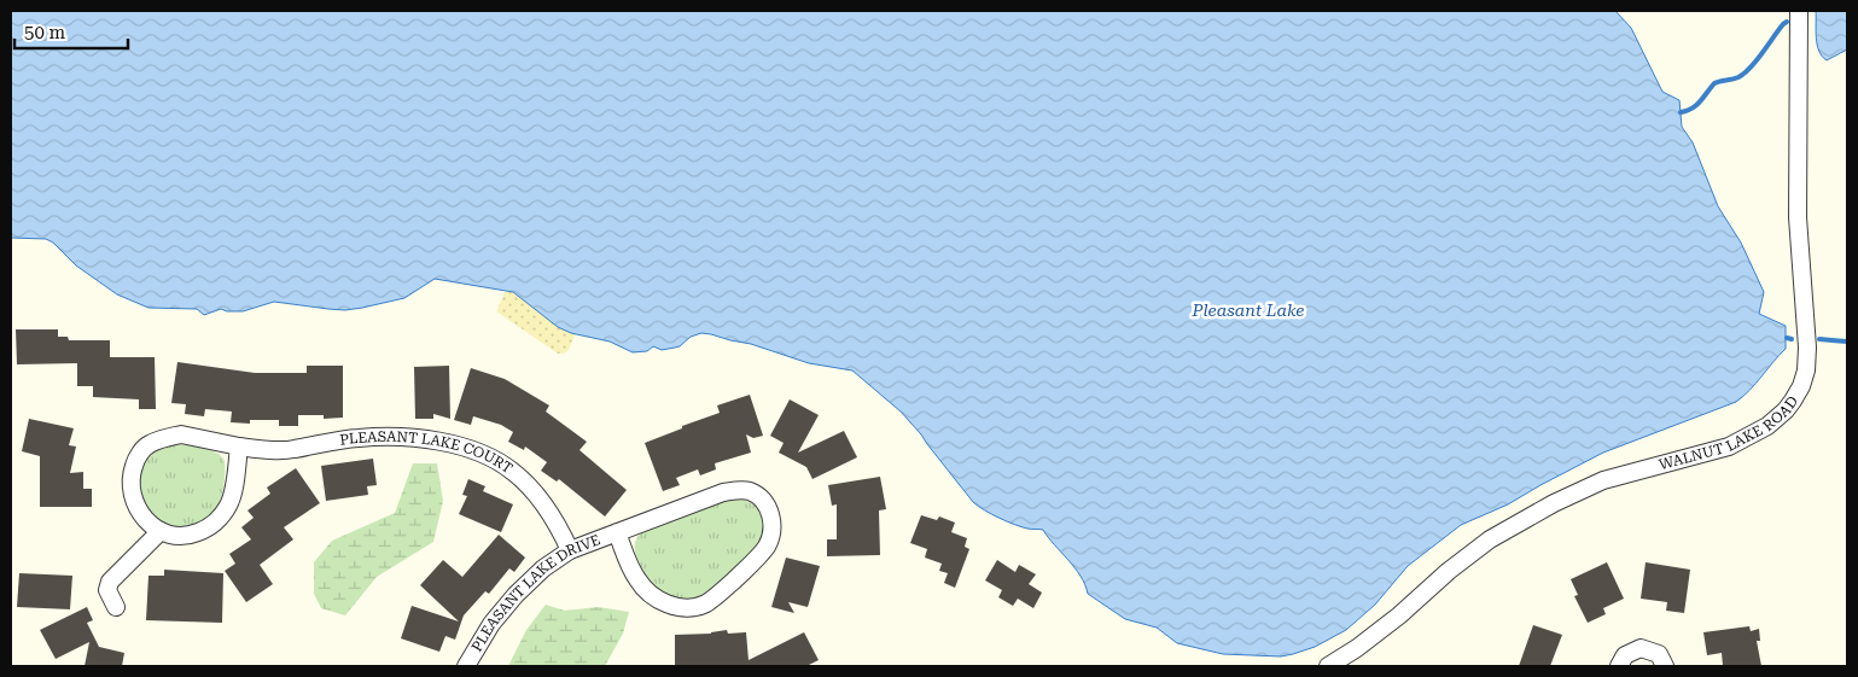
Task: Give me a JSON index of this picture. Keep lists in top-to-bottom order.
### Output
{
  "streets": {
    "street": ["WALNUT LAKE ROAD", "PLEASANT LAKE COURT", "PLEASANT LAKE DRIVE"]
  },
  "crossings": [
    ["PLEASANT LAKE COURT", "PLEASANT LAKE DRIVE"]
  ],
  "water": ["Pleasant Lake"],
  "scale_bar": "50 m"
}
